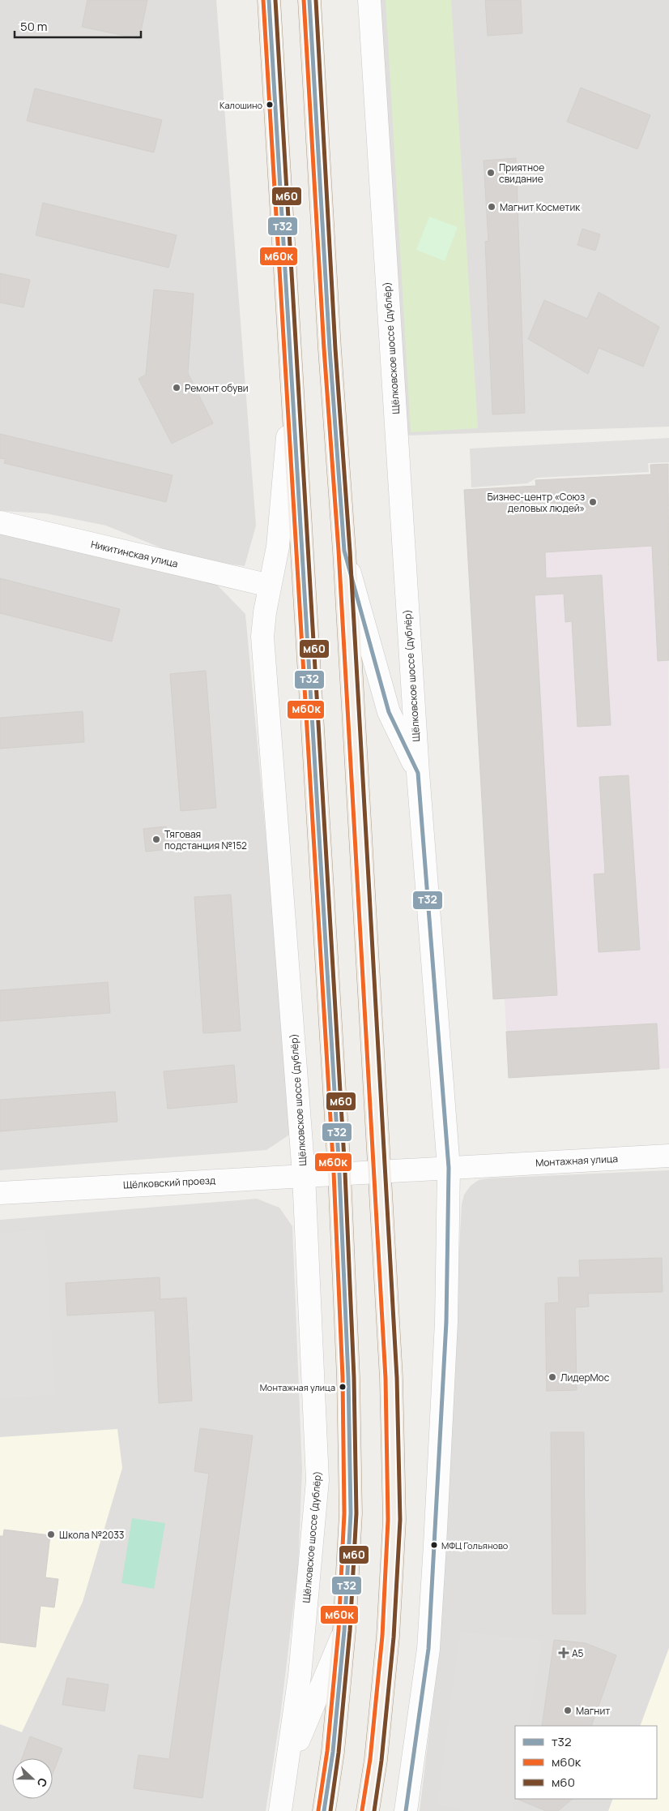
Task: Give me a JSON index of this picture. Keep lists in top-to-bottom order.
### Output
{
  "streets": {
    "street": [
      "Щёлковское шоссе (дублёр)",
      "Никитинская улица",
      "Монтажная улица",
      "Щёлковский проезд"
    ]
  },
  "crossings": [
    ["Щёлковское шоссе (дублёр)", "Никитинская улица"],
    ["Щёлковское шоссе (дублёр)", "Монтажная улица"],
    ["Щёлковское шоссе (дублёр)", "Щёлковский проезд"],
    ["Монтажная улица", "Щёлковский проезд"]
  ],
  "places": {
    "other": [
      "Калошино",
      "Приятное свидание",
      "Магнит Косметик",
      "Ремонт обуви",
      "Бизнес-центр «Союз деловых людей»",
      "Тяговая подстанция №152",
      "ЛидерМос",
      "Монтажная улица",
      "Школа №2033",
      "МФЦ Гольяново",
      "Магнит"
    ],
    "health": ["А5"]
  },
  "lines": ["transit line т32", "transit line м60к", "transit line м60"],
  "legend": ["т32", "м60к", "м60"],
  "scale_bar": "50 m",
  "north": "right"
}
